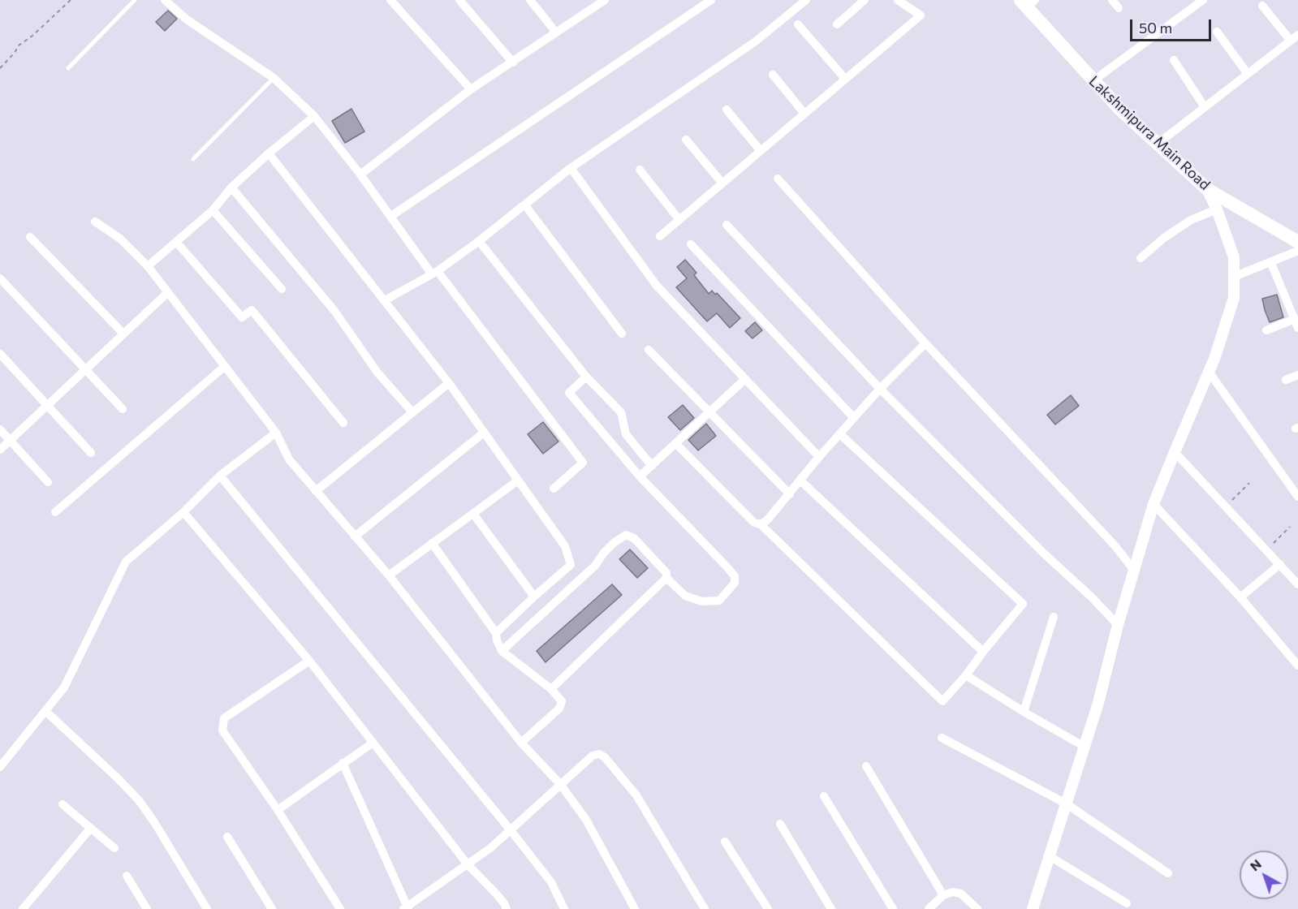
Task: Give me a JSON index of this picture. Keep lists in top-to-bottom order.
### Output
{
  "streets": {
    "main road": ["Lakshmipura Main Road"]
  },
  "scale_bar": "50 m",
  "north": "top left"
}
